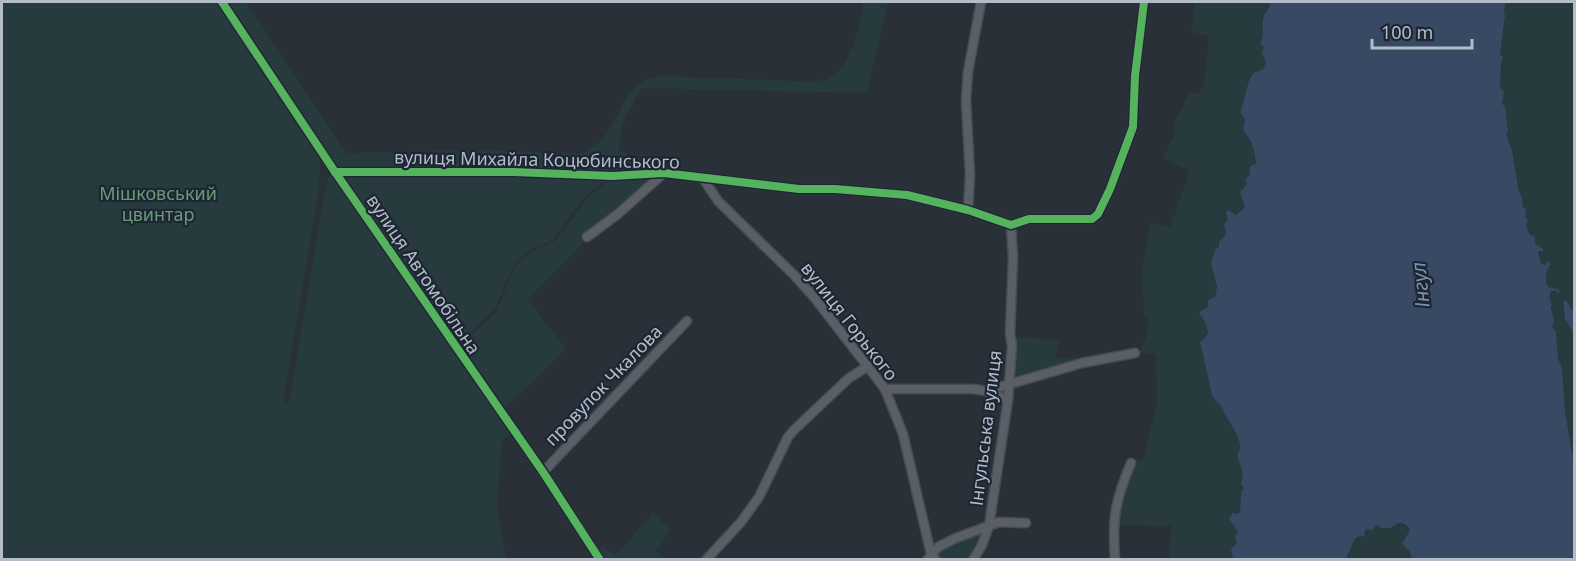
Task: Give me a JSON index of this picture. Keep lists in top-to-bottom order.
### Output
{
  "streets": {
    "street": [
      "вулиця Михайла Коцюбинського",
      "вулиця Автомобільна",
      "вулиця Горького",
      "провулок Чкалова",
      "Інгульська вулиця"
    ]
  },
  "crossings": [
    ["вулиця Михайла Коцюбинського", "вулиця Автомобільна"],
    ["вулиця Михайла Коцюбинського", "вулиця Горького"],
    ["вулиця Михайла Коцюбинського", "Інгульська вулиця"],
    ["вулиця Автомобільна", "провулок Чкалова"]
  ],
  "water": ["Інгул"],
  "parks": ["Мішковський цвинтар"],
  "scale_bar": "100 m"
}
